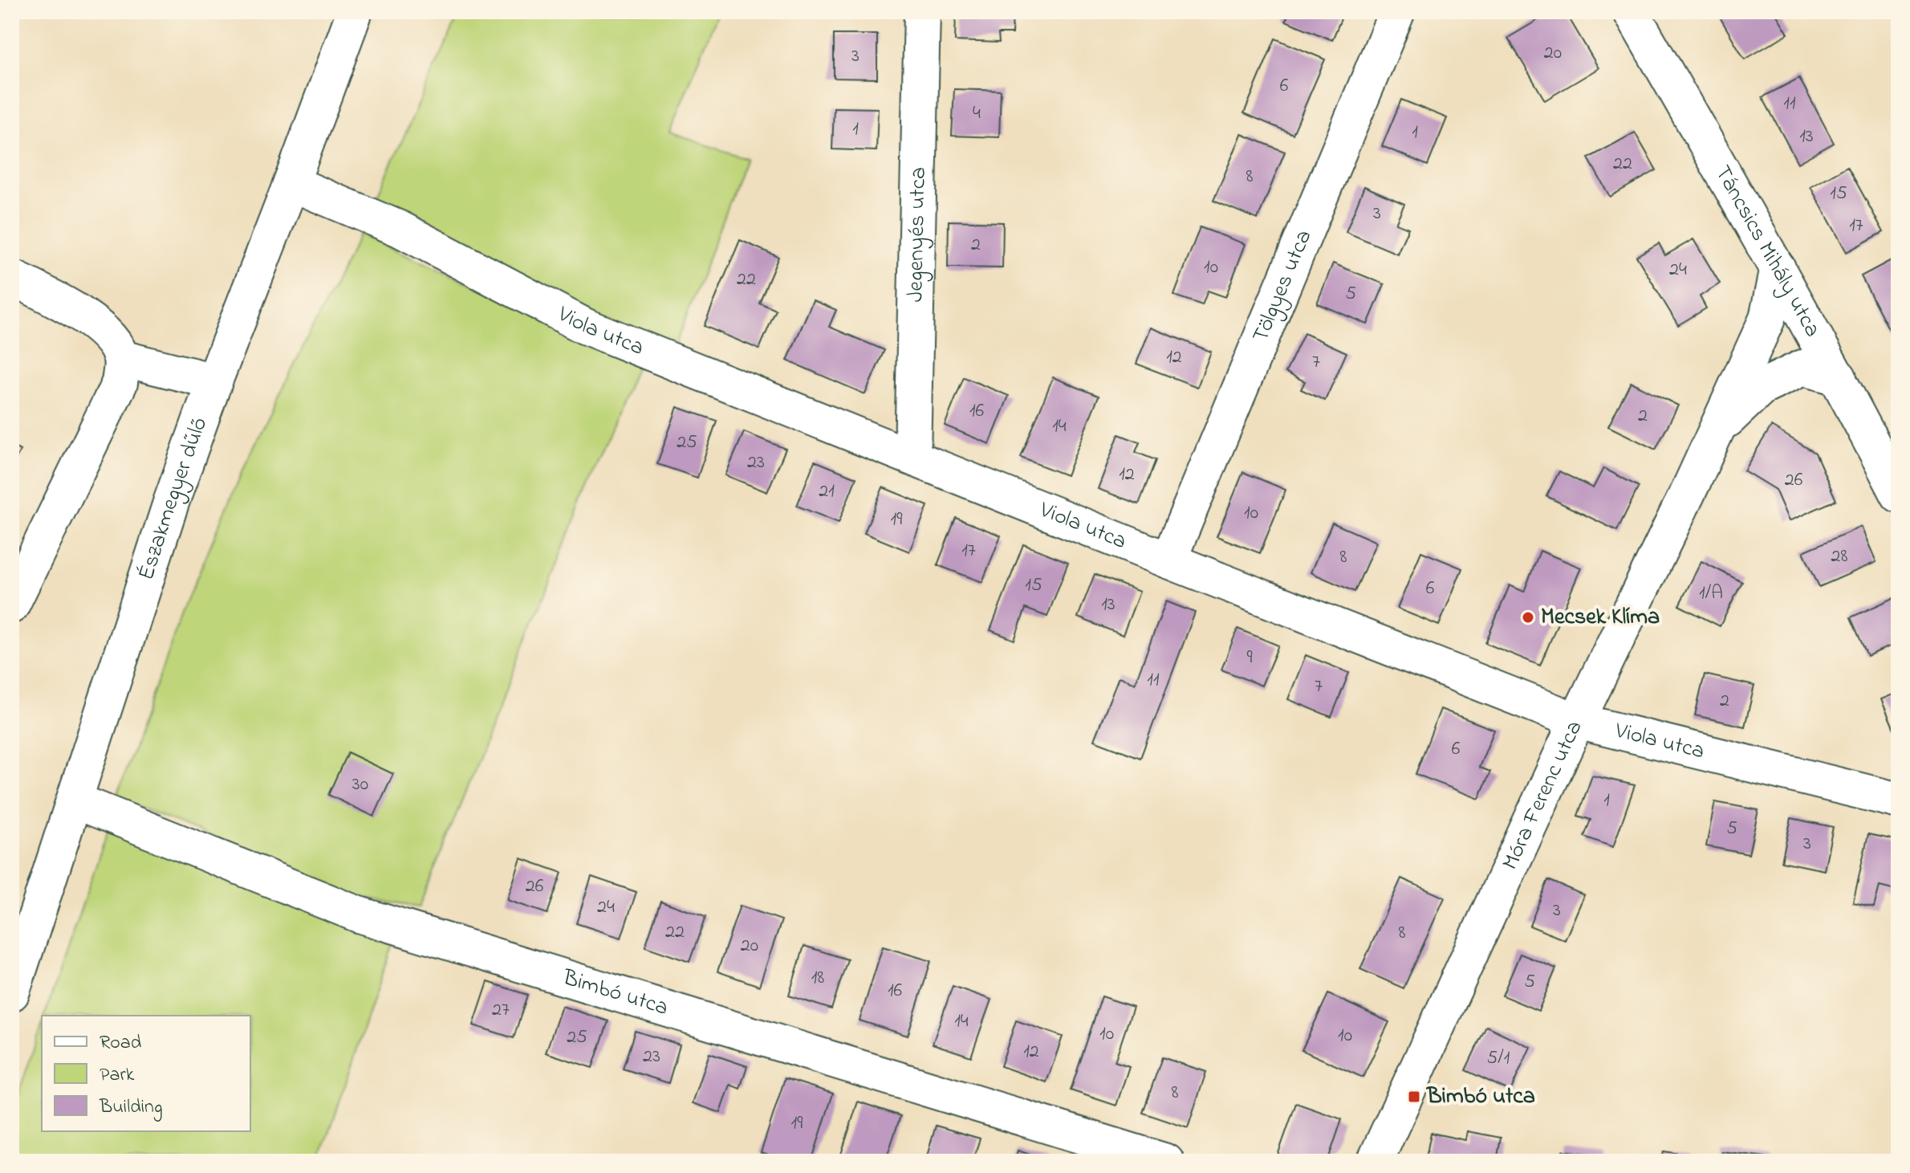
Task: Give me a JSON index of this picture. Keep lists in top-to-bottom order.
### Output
{
  "streets": {
    "street": [
      "Jegenyés utca",
      "Táncsics Mihály utca",
      "Tölgyes utca",
      "Viola utca",
      "Északmegyer dűlő",
      "Móra Ferenc utca",
      "Bimbó utca"
    ]
  },
  "crossings": [
    ["Jegenyés utca", "Viola utca"],
    ["Táncsics Mihály utca", "Móra Ferenc utca"],
    ["Tölgyes utca", "Viola utca"],
    ["Viola utca", "Északmegyer dűlő"],
    ["Viola utca", "Móra Ferenc utca"],
    ["Északmegyer dűlő", "Bimbó utca"]
  ],
  "places": {
    "other": ["Mecsek Klíma"],
    "transit": ["Bimbó utca"]
  },
  "house_numbers": [
    "20",
    "3",
    "6",
    "11",
    "4",
    "1",
    "1",
    "13",
    "22",
    "8",
    "15",
    "3",
    "17",
    "2",
    "10",
    "24",
    "22",
    "5",
    "12",
    "7",
    "16",
    "2",
    "14",
    "25",
    "23",
    "12",
    "26",
    "21",
    "10",
    "19",
    "17",
    "28",
    "8",
    "15",
    "6",
    "1/A",
    "13",
    "9",
    "11",
    "7",
    "2",
    "6",
    "30",
    "1",
    "5",
    "3",
    "26",
    "24",
    "3",
    "22",
    "8",
    "20",
    "18",
    "5",
    "16",
    "27",
    "14",
    "10",
    "10",
    "25",
    "12",
    "23",
    "5/1",
    "8",
    "19"
  ],
  "legend": ["Road", "Park", "Building"]
}
